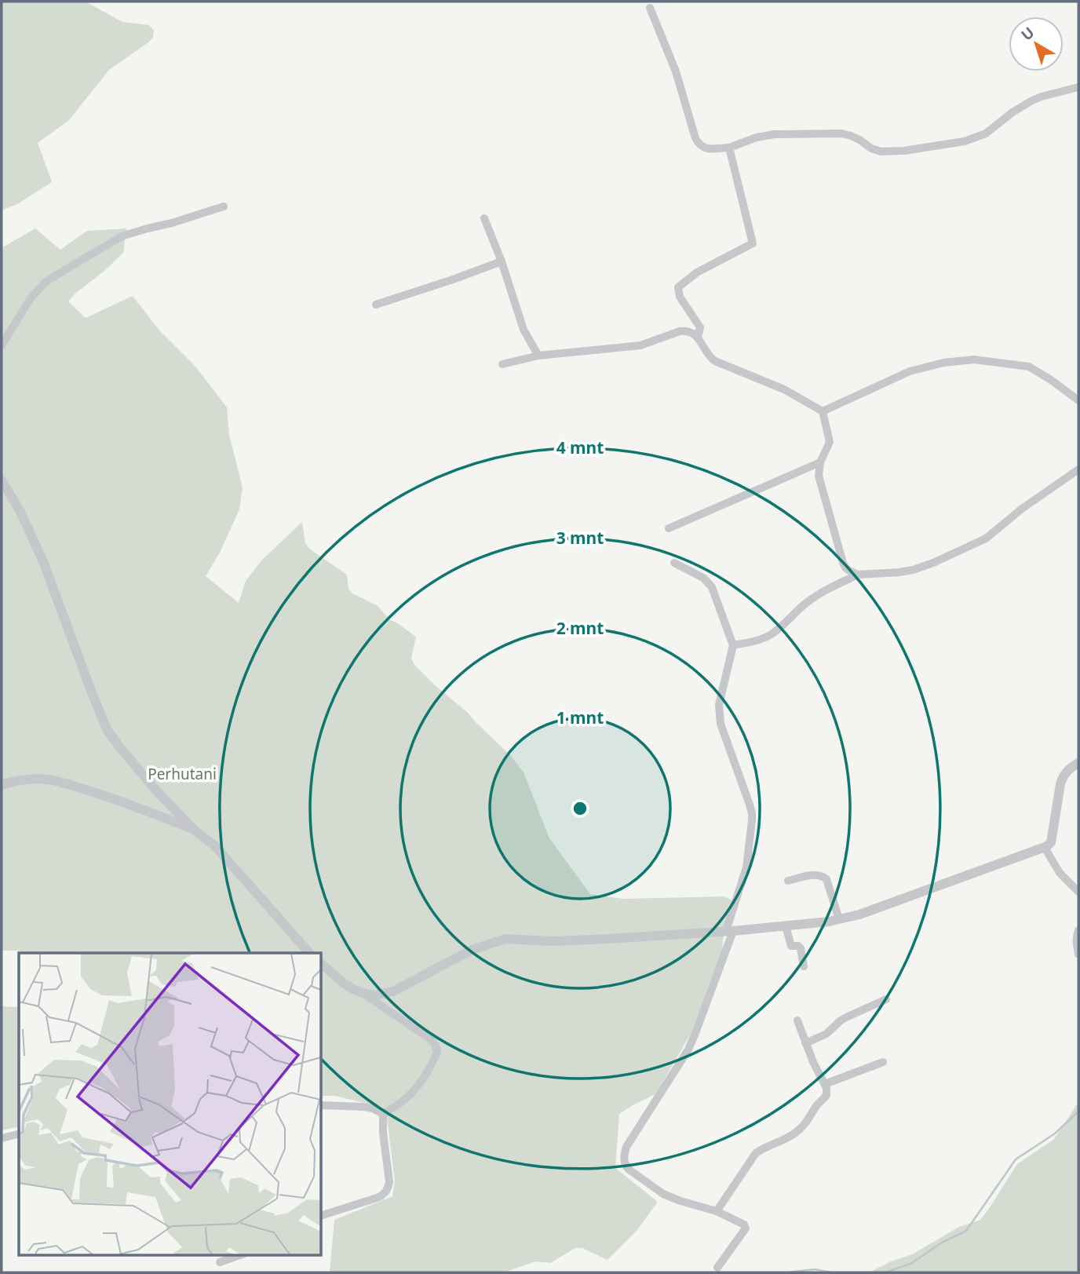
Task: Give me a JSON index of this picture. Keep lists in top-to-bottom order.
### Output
{
  "parks": ["Perhutani"],
  "north": "top left",
  "rings": [
    "4 mnt",
    "3 mnt",
    "2 mnt",
    "1 mnt"
  ]
}
